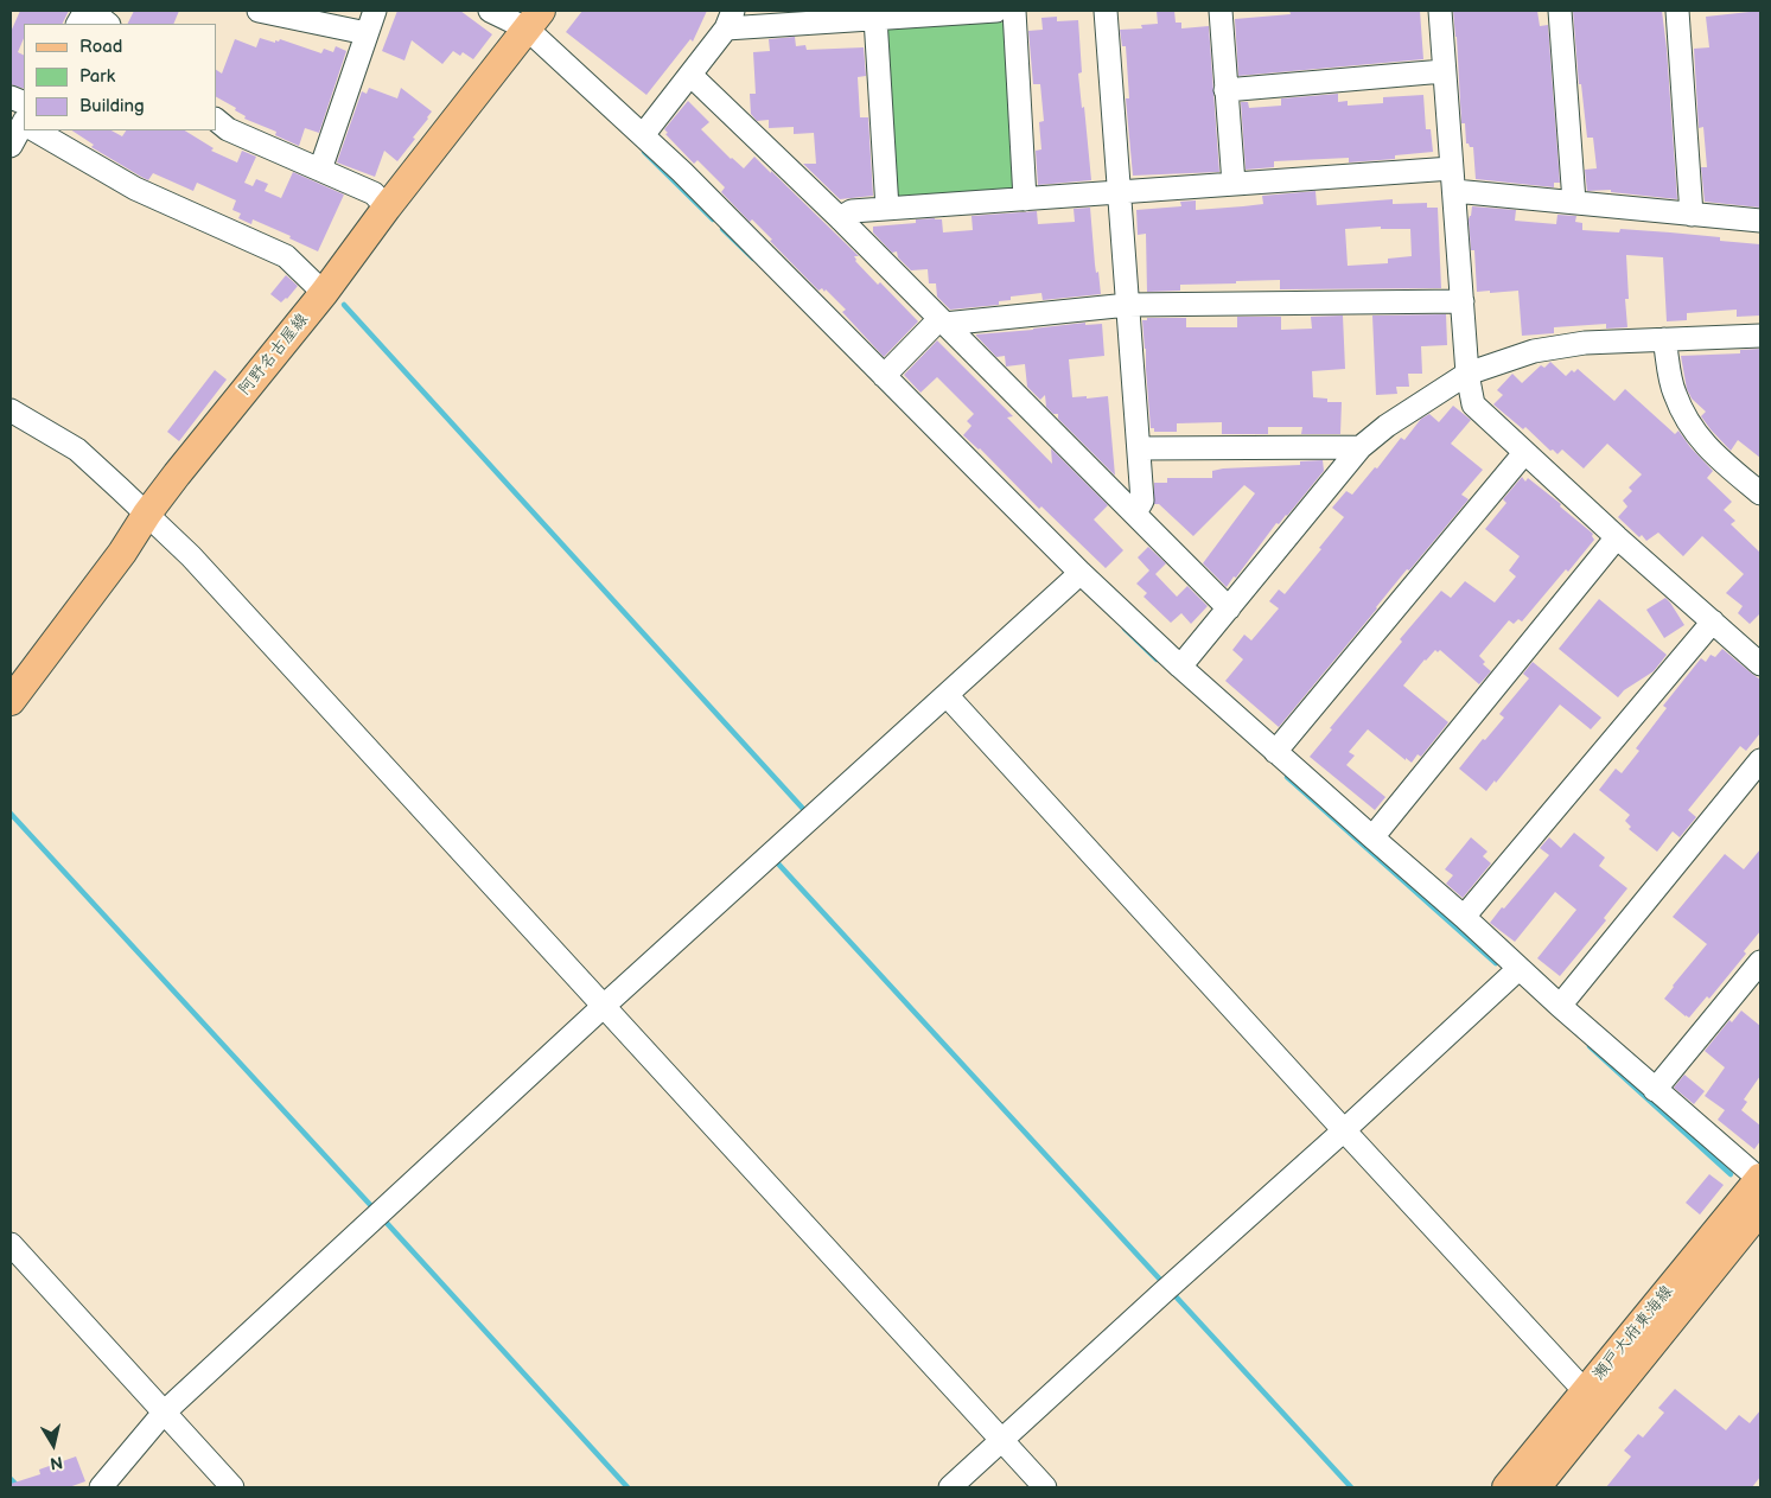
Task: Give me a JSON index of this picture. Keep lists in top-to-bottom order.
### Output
{
  "streets": {
    "main road": ["阿野名古屋線", "瀬戸大府東海線"]
  },
  "legend": ["Road", "Park", "Building"],
  "north": "bottom"
}
